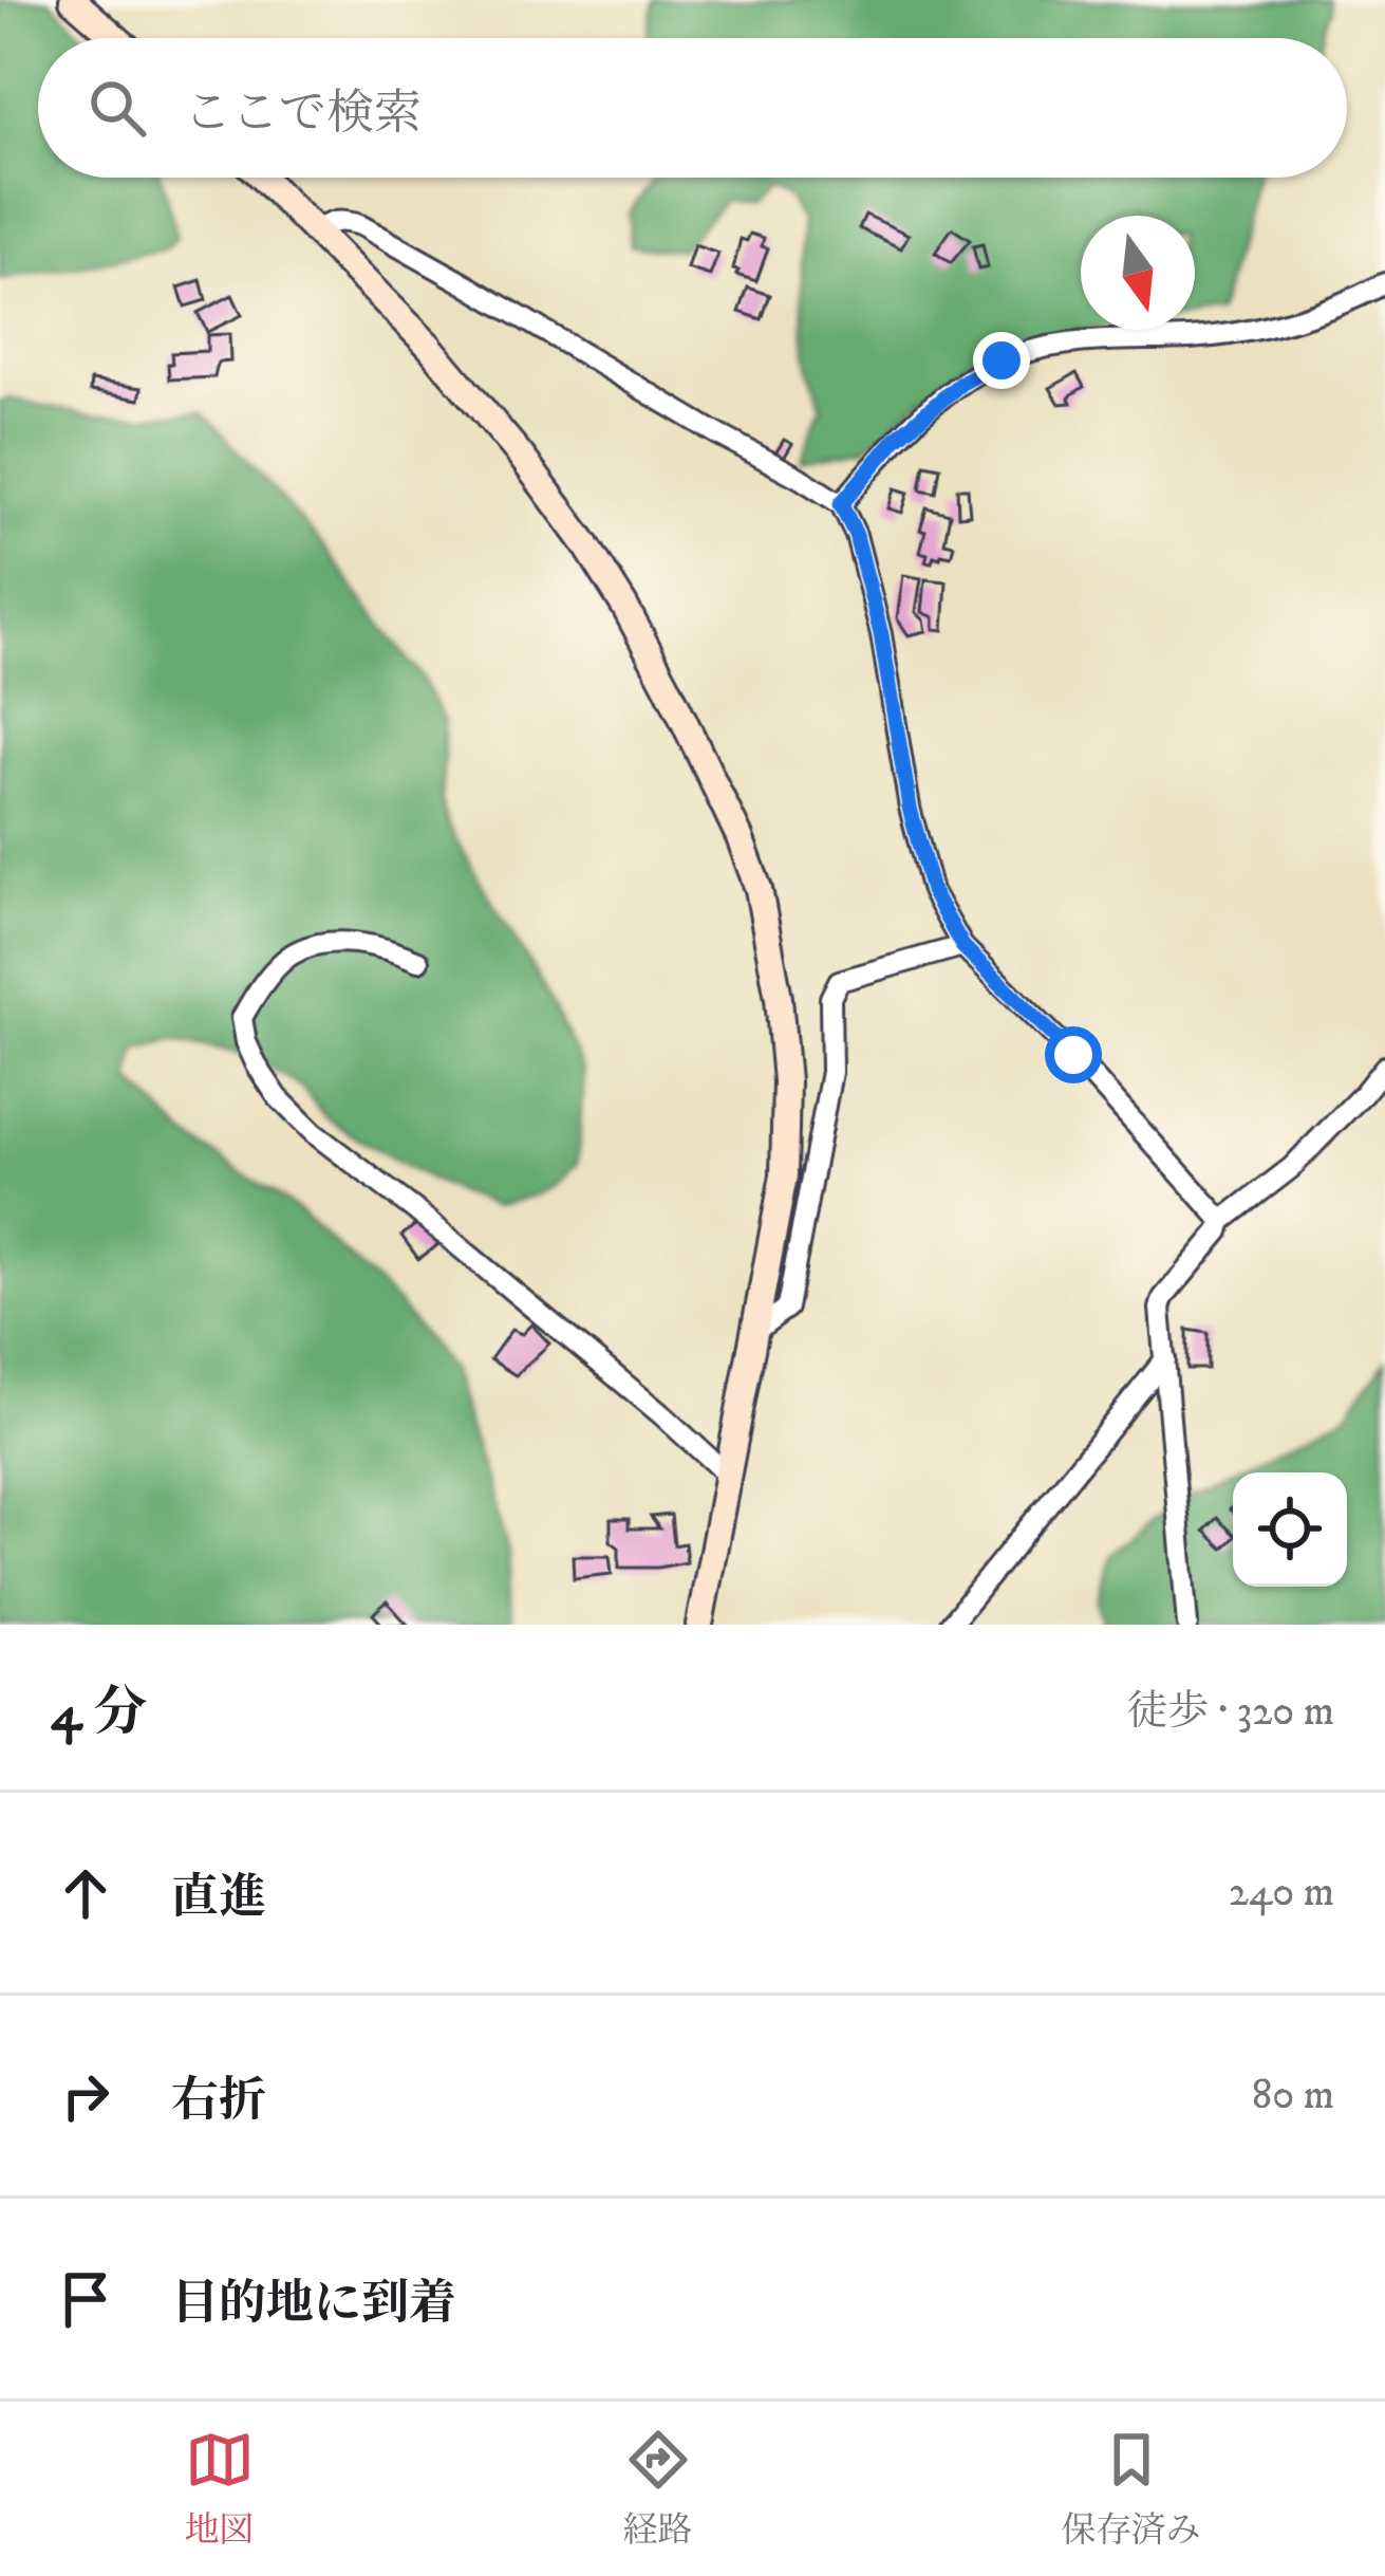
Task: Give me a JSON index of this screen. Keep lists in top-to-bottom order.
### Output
{
  "north": "bottom",
  "page": {
    "search": "ここで検索",
    "heading": ["4 分", "徒歩 · 320 m"],
    "list": [
      ["直進", "240 m"],
      ["右折", "80 m"],
      "目的地に到着"
    ],
    "nav": ["地図", "経路", "保存済み"]
  }
}
